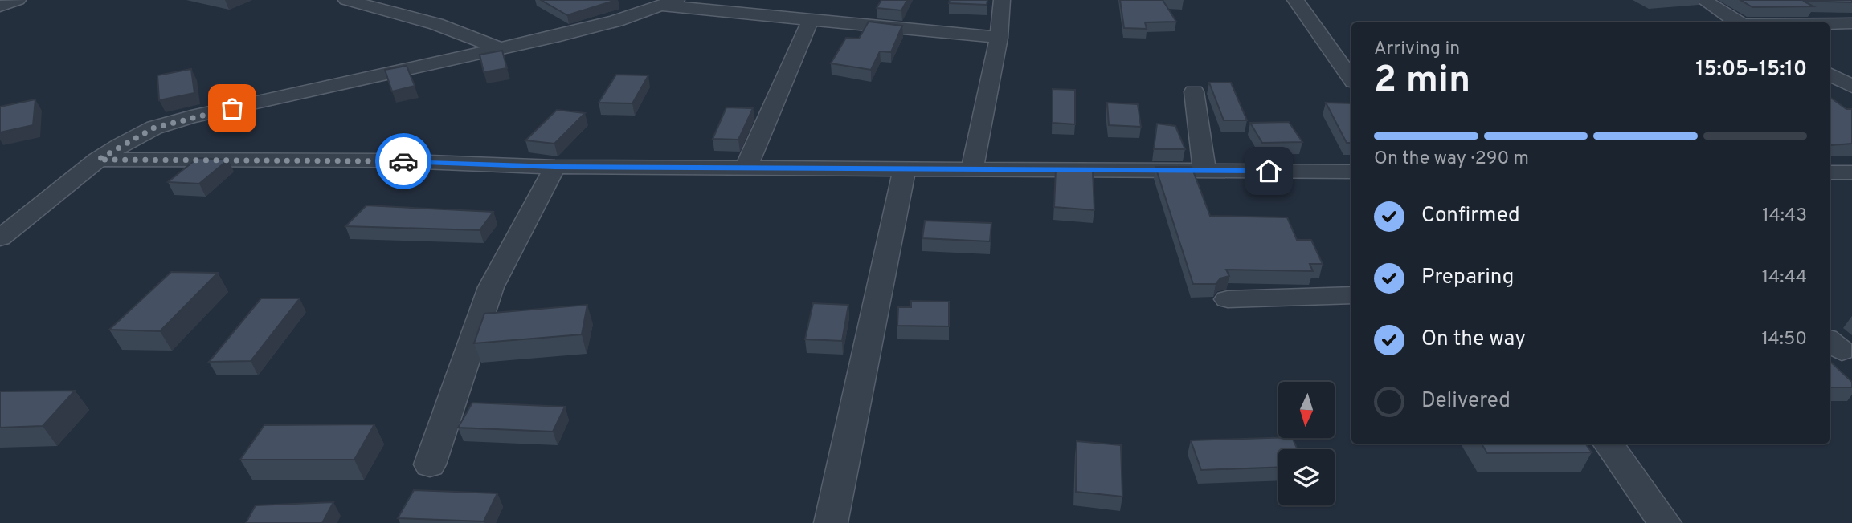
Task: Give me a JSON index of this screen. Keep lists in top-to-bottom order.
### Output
{
  "north": "bottom",
  "page": {
    "heading": ["2 min", "Arriving in", "15:05–15:10"],
    "bar": "On the way · 290 m",
    "list": [
      ["Confirmed", "14:43"],
      ["Preparing", "14:44"],
      ["On the way", "14:50"],
      "Delivered"
    ]
  }
}
